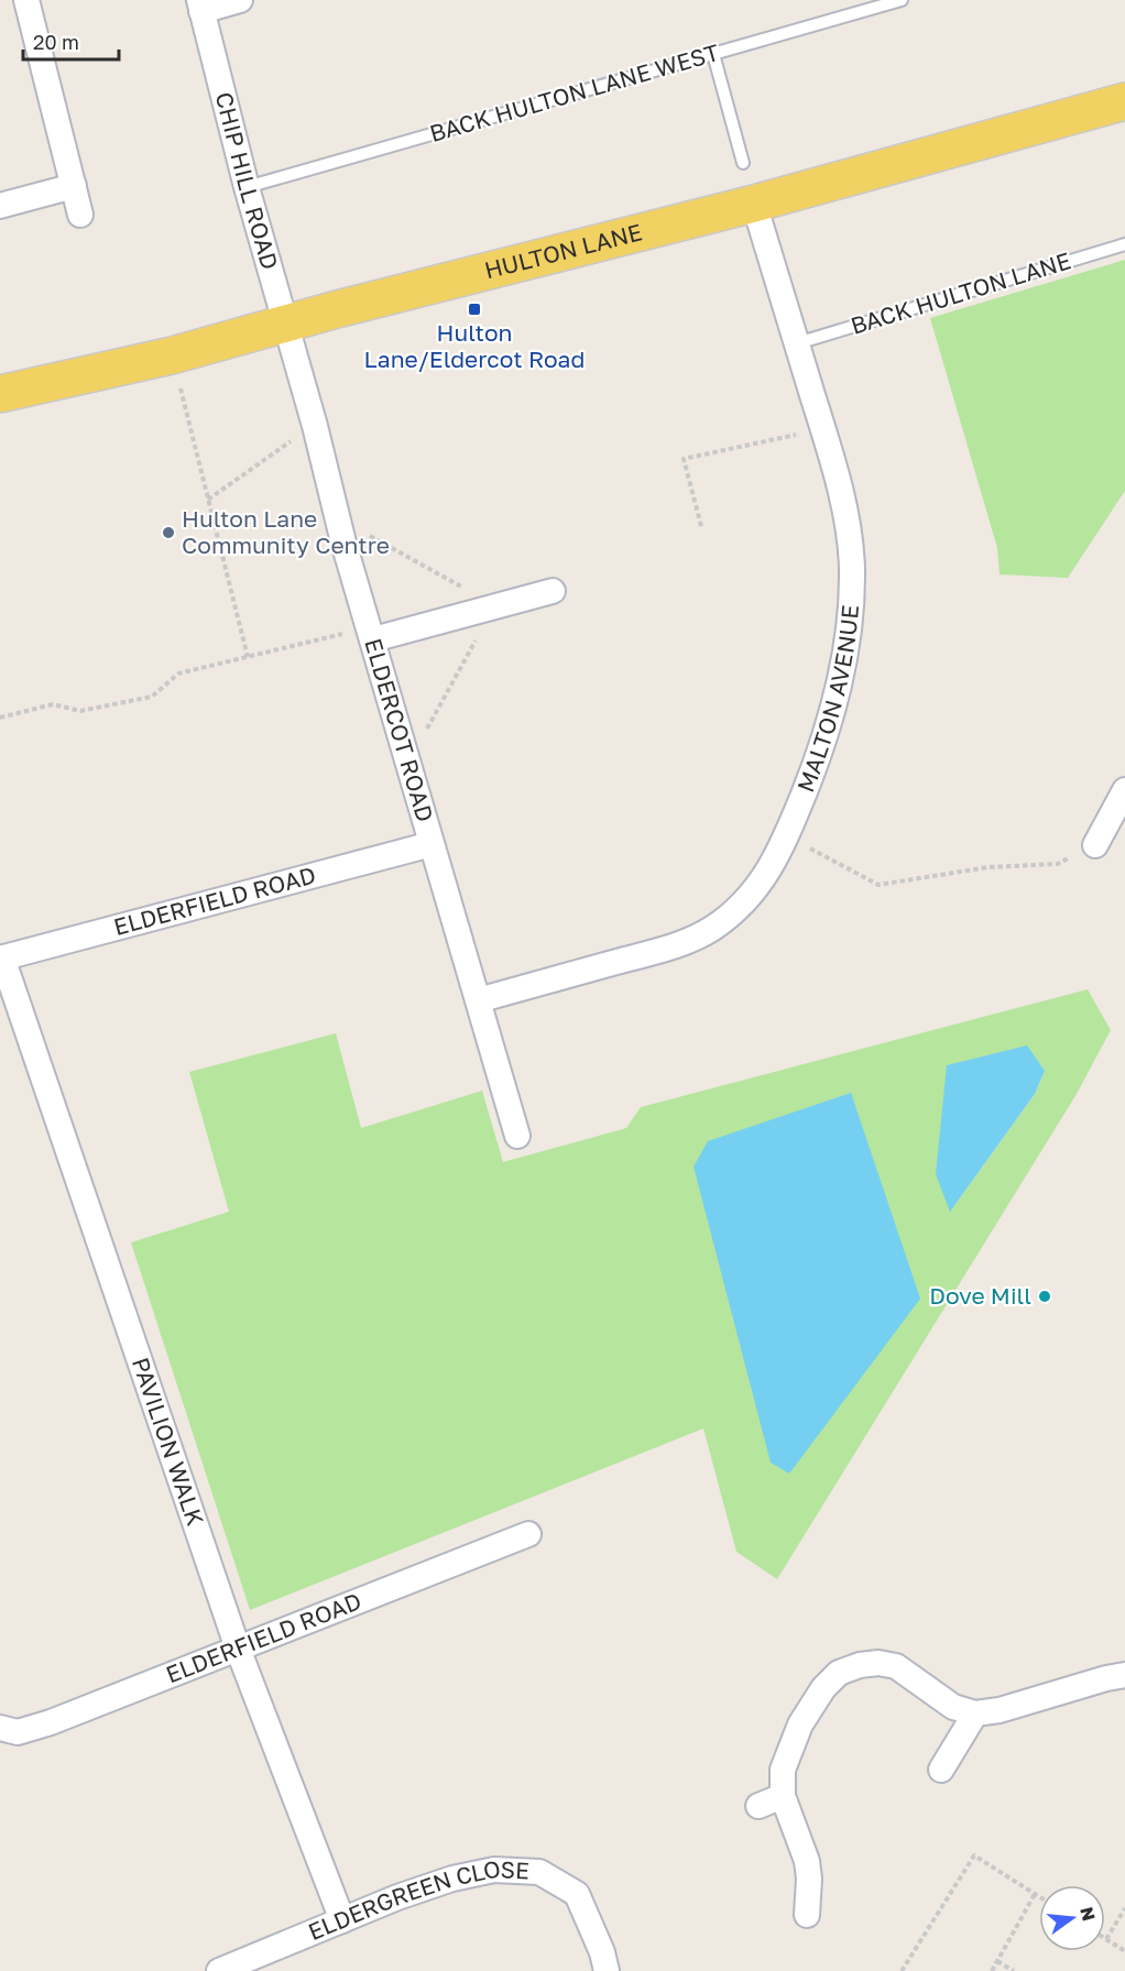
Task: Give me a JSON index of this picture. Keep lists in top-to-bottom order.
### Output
{
  "streets": {
    "main road": ["HULTON LANE"],
    "street": [
      "CHIP HILL ROAD",
      "MALTON AVENUE",
      "ELDERCOT ROAD",
      "ELDERFIELD ROAD",
      "PAVILION WALK",
      "ELDERGREEN CLOSE"
    ],
    "lane": ["BACK HULTON LANE WEST", "BACK HULTON LANE"]
  },
  "crossings": [
    ["BACK HULTON LANE WEST", "CHIP HILL ROAD"],
    ["CHIP HILL ROAD", "HULTON LANE"],
    ["CHIP HILL ROAD", "ELDERCOT ROAD"],
    ["HULTON LANE", "MALTON AVENUE"],
    ["HULTON LANE", "ELDERCOT ROAD"],
    ["BACK HULTON LANE", "MALTON AVENUE"],
    ["MALTON AVENUE", "ELDERCOT ROAD"],
    ["ELDERCOT ROAD", "ELDERFIELD ROAD"],
    ["ELDERFIELD ROAD", "PAVILION WALK"],
    ["PAVILION WALK", "ELDERGREEN CLOSE"]
  ],
  "places": {
    "transit": ["Hulton Lane/Eldercot Road"],
    "other": ["Hulton Lane Community Centre", "Dove Mill"]
  },
  "scale_bar": "20 m",
  "north": "right"
}
